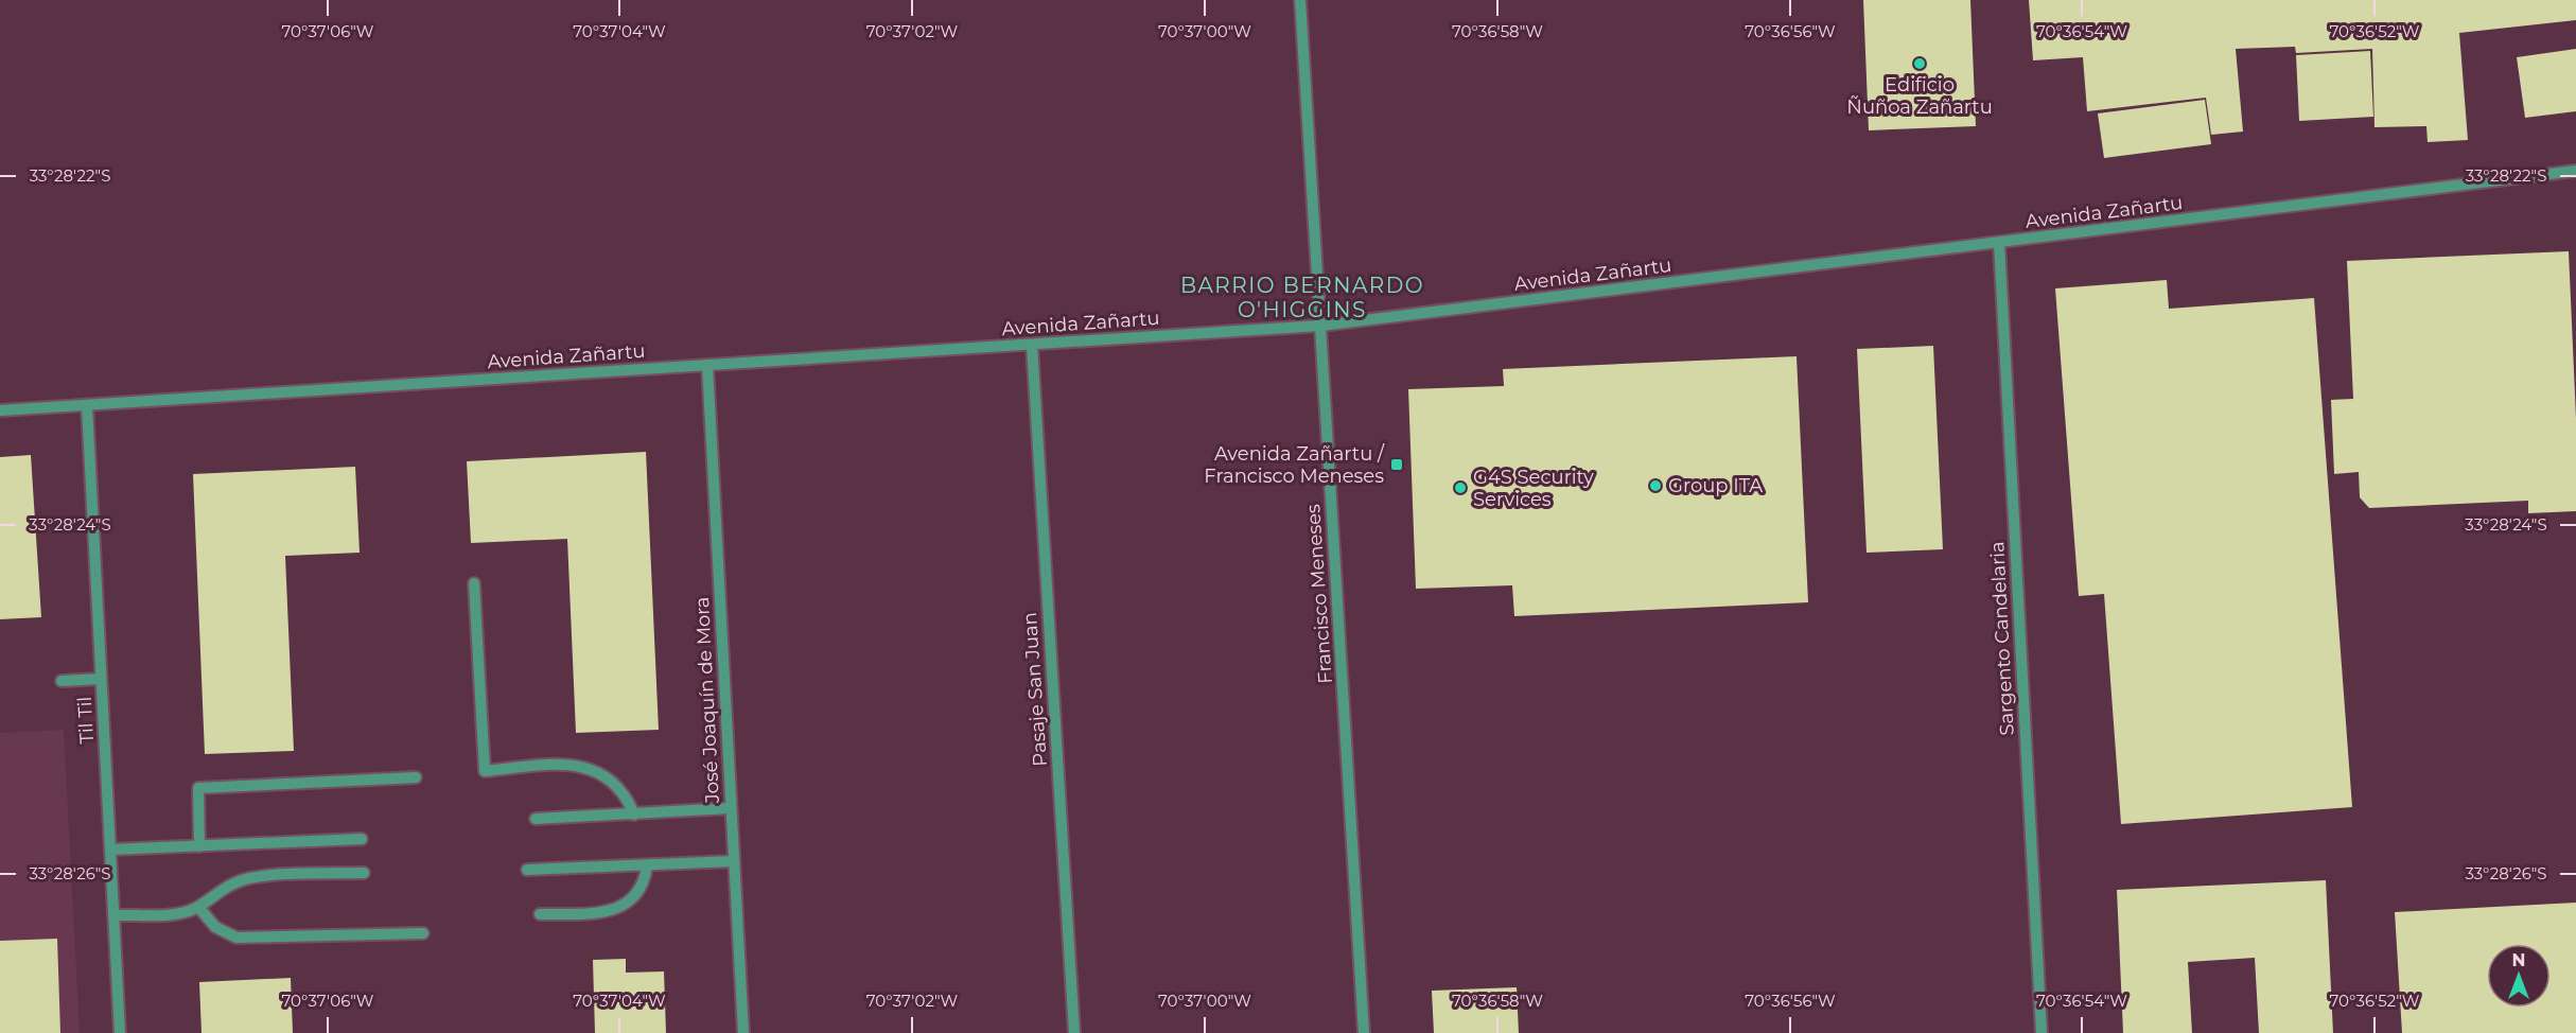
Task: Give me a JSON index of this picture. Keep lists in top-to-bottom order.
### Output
{
  "streets": {
    "street": [
      "Avenida Zañartu",
      "Francisco Meneses",
      "Sargento Candelaria",
      "Pasaje San Juan",
      "José Joaquín de Mora",
      "Til Til"
    ]
  },
  "crossings": [
    ["Avenida Zañartu", "Francisco Meneses"],
    ["Avenida Zañartu", "Sargento Candelaria"],
    ["Avenida Zañartu", "Pasaje San Juan"],
    ["Avenida Zañartu", "José Joaquín de Mora"],
    ["Avenida Zañartu", "Til Til"]
  ],
  "districts": ["BARRIO BERNARDO O'HIGGINS"],
  "places": {
    "other": ["Edificio Ñuñoa Zañartu", "Group ITA", "G4S Security Services"],
    "transit": ["Avenida Zañartu / Francisco Meneses"]
  },
  "north": "top",
  "coordinates": [
    "70°37'06\"W",
    "70°37'04\"W",
    "70°37'02\"W",
    "70°37'00\"W",
    "70°36'58\"W",
    "70°36'56\"W",
    "70°36'54\"W",
    "70°36'52\"W",
    "33°28'22\"S",
    "33°28'24\"S",
    "33°28'26\"S"
  ]
}
